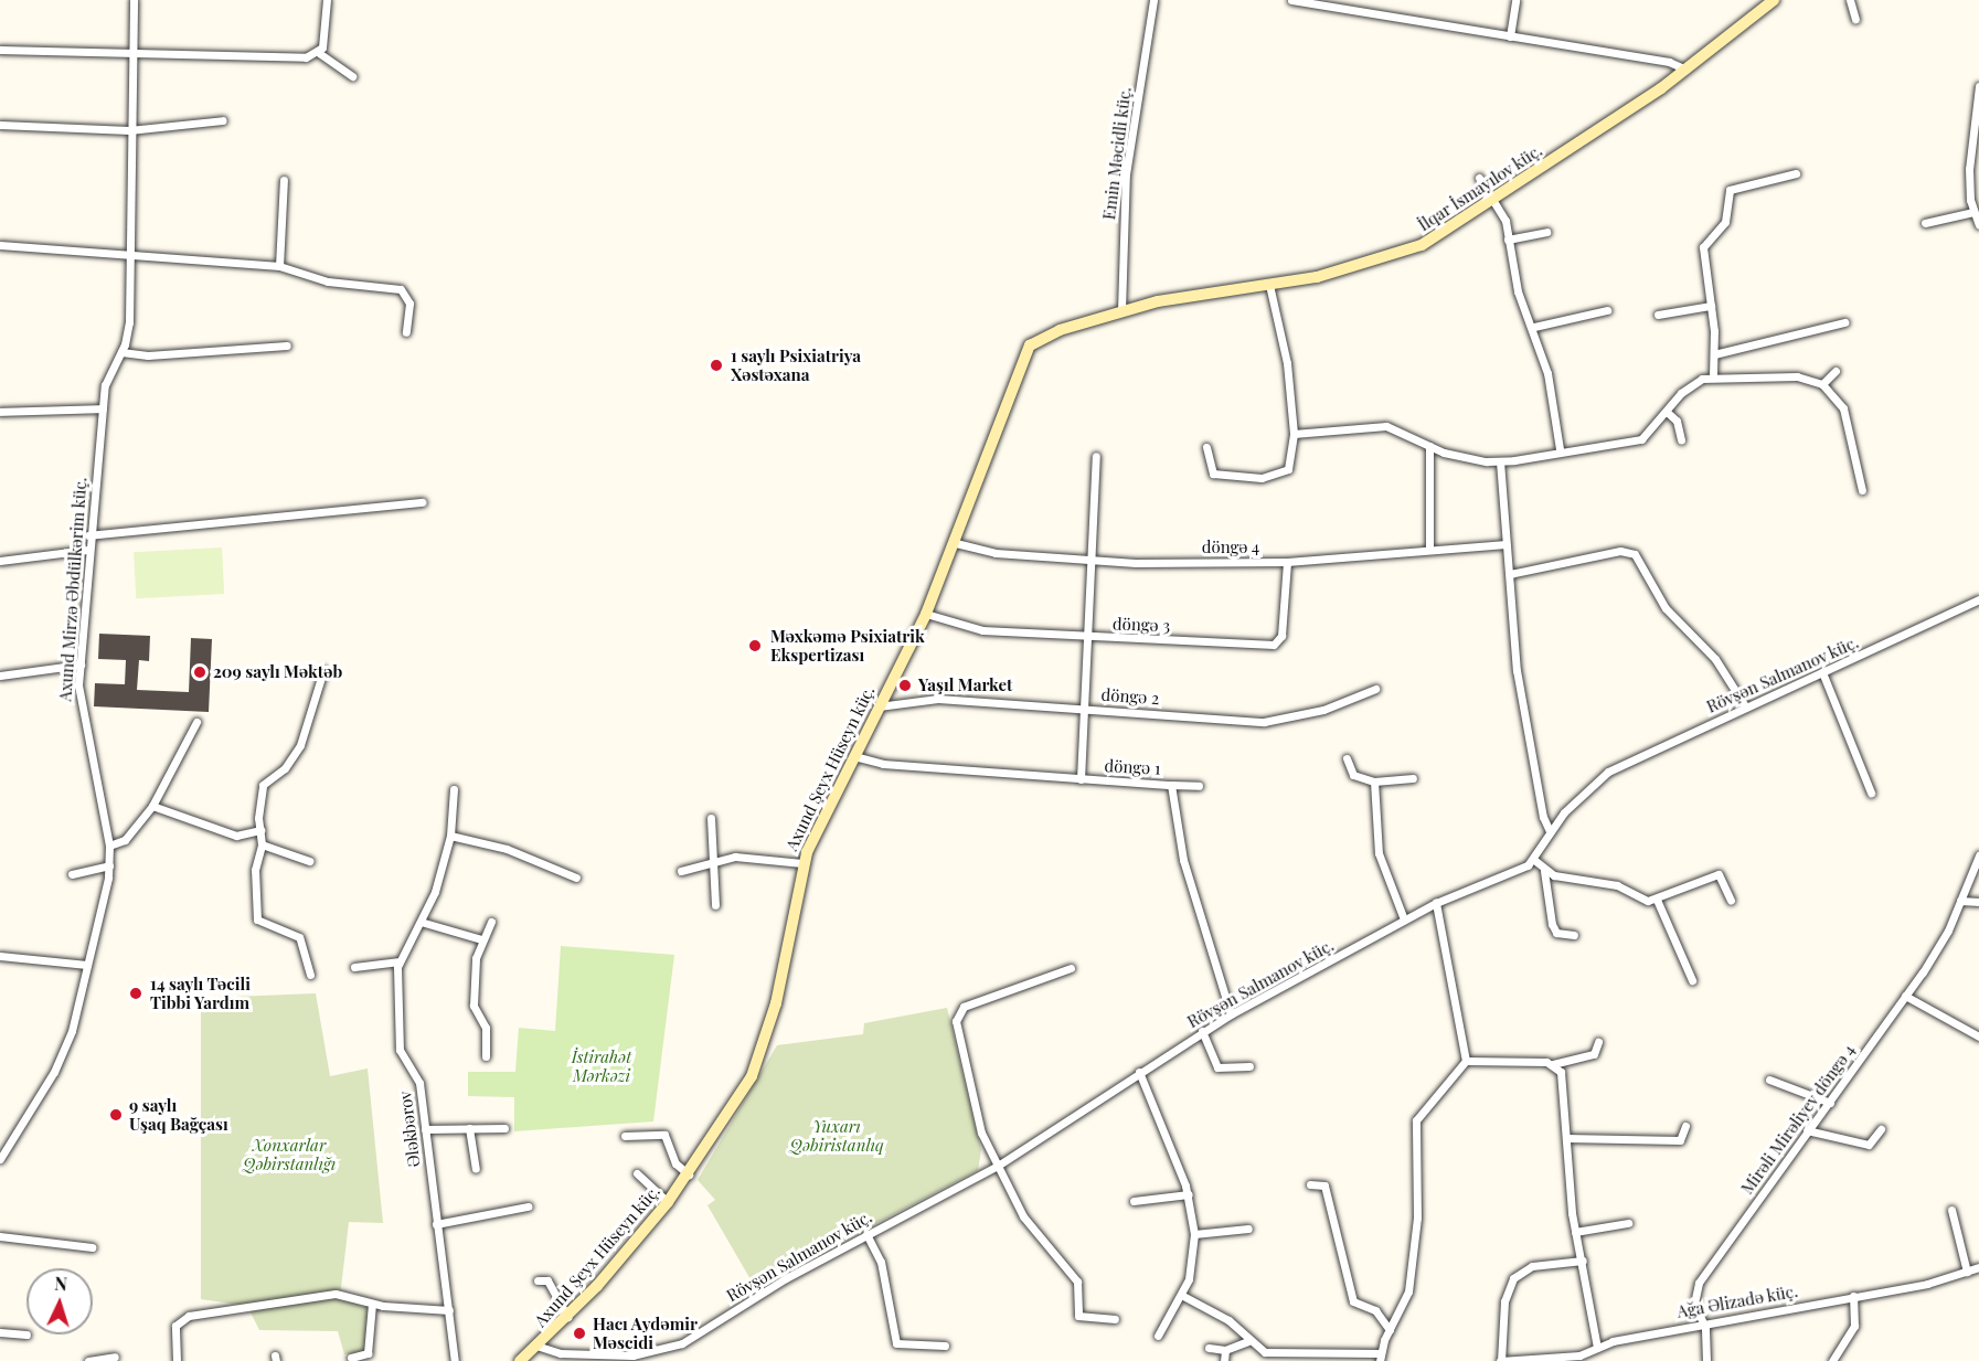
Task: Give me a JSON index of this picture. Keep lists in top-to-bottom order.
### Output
{
  "streets": {
    "main road": ["İlqar İsmayılov küç.", "Axund Şeyx Hüseyn küç."],
    "street": [
      "Emin Məcidli küç.",
      "döngə 4",
      "Axund Mirzə Əbdülkərim küç.",
      "döngə 3",
      "Rövşən Salmanov küç.",
      "döngə 2",
      "döngə 1",
      "Mirəli Mirəliyev döngə 4",
      "Ələkbərov",
      "Ağa Əlizadə küç."
    ]
  },
  "crossings": [
    ["Emin Məcidli küç.", "İlqar İsmayılov küç."],
    ["Emin Məcidli küç.", "Axund Şeyx Hüseyn küç."],
    ["İlqar İsmayılov küç.", "Axund Şeyx Hüseyn küç."],
    ["döngə 4", "döngə 3"],
    ["döngə 4", "Axund Şeyx Hüseyn küç."],
    ["döngə 3", "Axund Şeyx Hüseyn küç."],
    ["Rövşən Salmanov küç.", "döngə 1"],
    ["Rövşən Salmanov küç.", "Axund Şeyx Hüseyn küç."],
    ["döngə 2", "Axund Şeyx Hüseyn küç."],
    ["döngə 1", "Axund Şeyx Hüseyn küç."],
    ["Mirəli Mirəliyev döngə 4", "Ağa Əlizadə küç."]
  ],
  "parks": ["İstirahət Mərkəzi", "Yuxarı Qəbiristanlıq", "Xonxarlar Qəbirstanlığı"],
  "places": [
    "1 saylı Psixiatriya Xəstəxana",
    "Məxkəmə Psixiatrik Ekspertizası",
    "209 saylı Məktəb",
    "Yaşıl Market",
    "14 saylı Təcili Tibbi Yardım",
    "9 saylı Uşaq Bağçası",
    "Hacı Aydəmir Məscidi"
  ],
  "north": "top"
}
